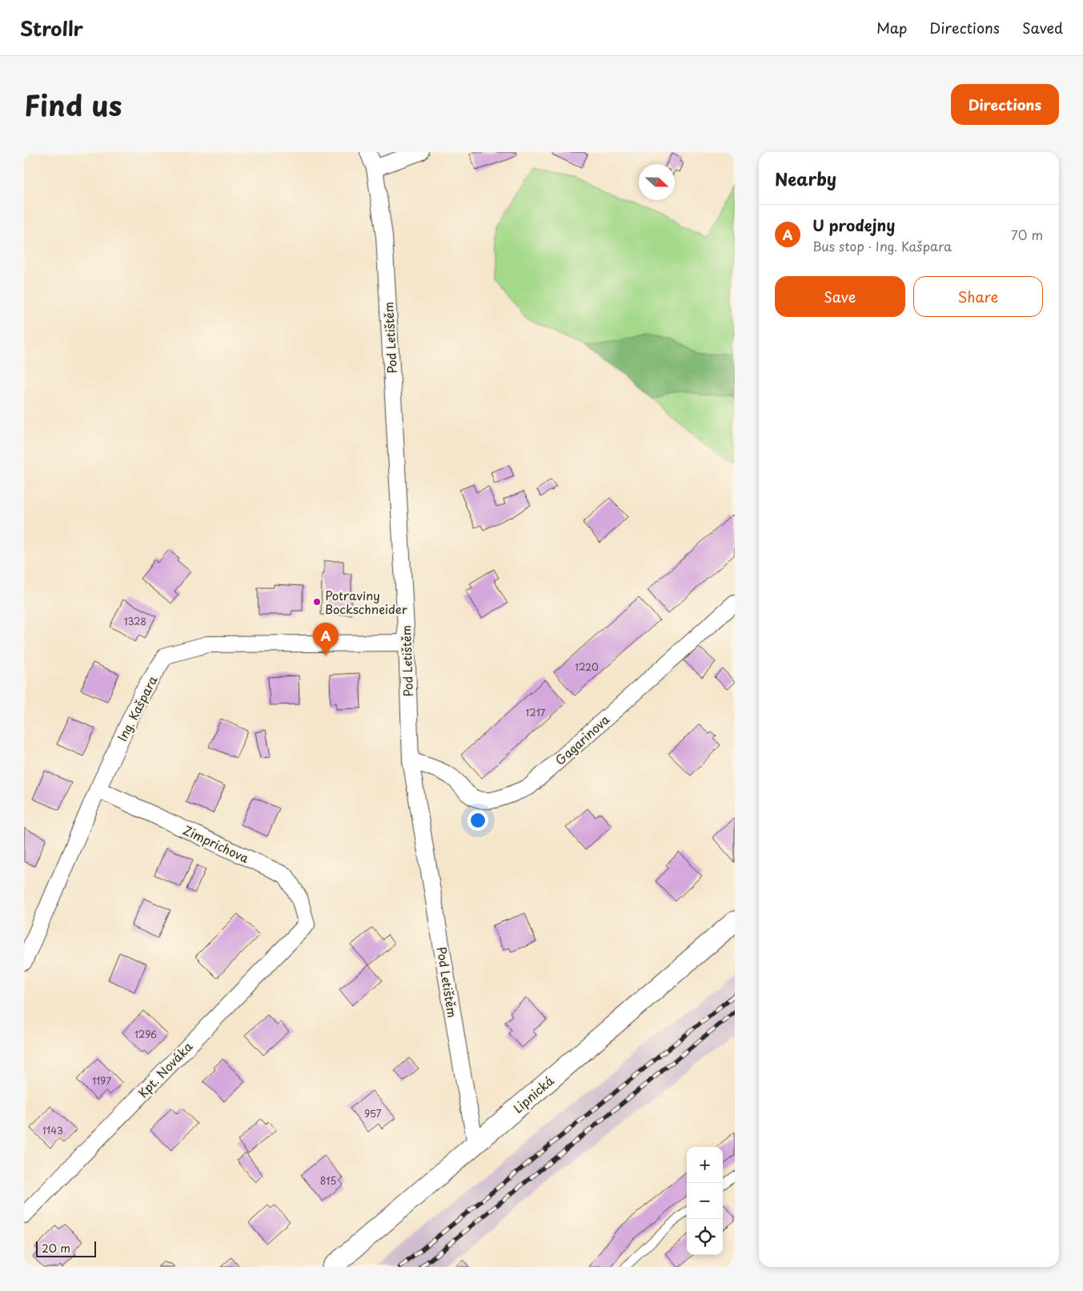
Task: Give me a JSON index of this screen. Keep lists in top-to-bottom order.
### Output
{
  "streets": {
    "street": [
      "Pod Letištěm",
      "Ing. Kašpara",
      "Gagarinova",
      "Zimprichova",
      "Kpt. Nováka",
      "Lipnická"
    ]
  },
  "crossings": [
    ["Pod Letištěm", "Ing. Kašpara"],
    ["Pod Letištěm", "Gagarinova"],
    ["Pod Letištěm", "Lipnická"],
    ["Ing. Kašpara", "Zimprichova"],
    ["Zimprichova", "Kpt. Nováka"]
  ],
  "places": ["Potraviny Bockschneider"],
  "house_numbers": [
    "1328",
    "1220",
    "1217",
    "1296",
    "1197",
    "957",
    "1143",
    "815"
  ],
  "scale_bar": "20 m",
  "north": "right",
  "page": {
    "header": "Strollr",
    "nav": ["Map", "Directions", "Saved"],
    "title": "Find us",
    "buttons": [
      "Directions",
      ["Save", "Share"]
    ],
    "heading": "Nearby",
    "list": [
      {
        "mark": "A",
        "name": "U prodejny",
        "note": "Bus stop · Ing. Kašpara",
        "value": "70 m"
      }
    ],
    "pins": "A",
    "map_buttons": ["+", "−"],
    "scale": "20 m"
  }
}
